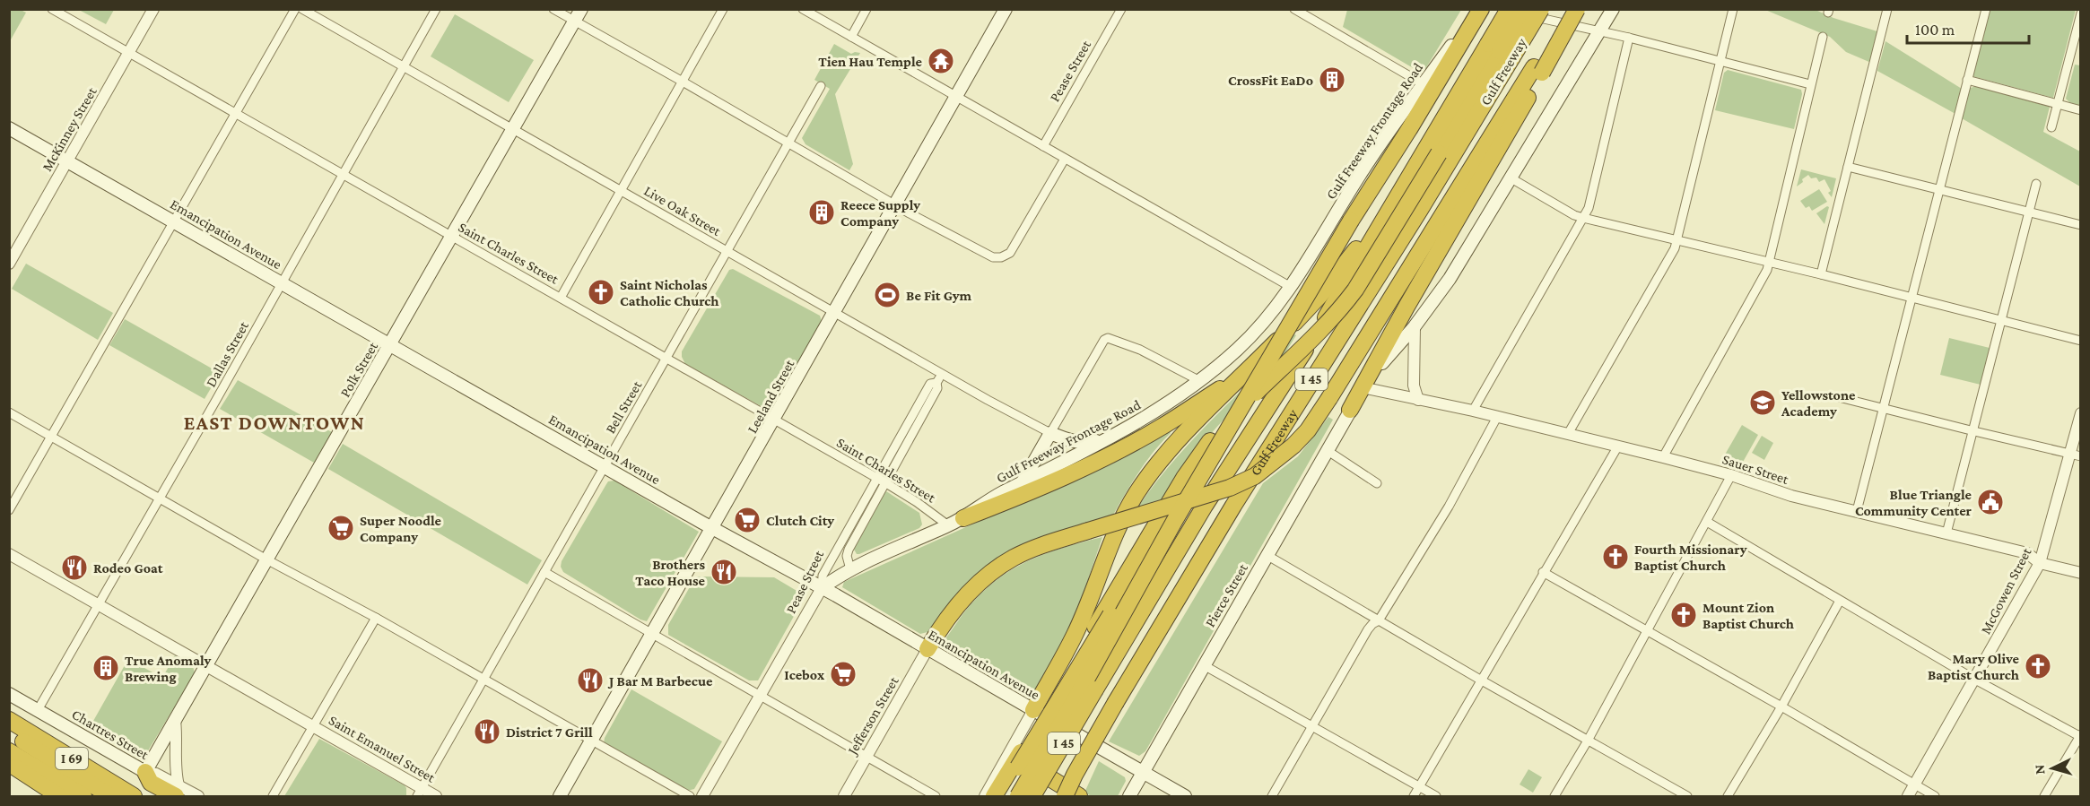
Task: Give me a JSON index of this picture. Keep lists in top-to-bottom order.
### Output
{
  "streets": {
    "highway": ["Gulf Freeway", "I 45", "I 69"],
    "main road": [
      "Gulf Freeway Frontage Road",
      "Emancipation Avenue",
      "Polk Street",
      "Leeland Street",
      "Pierce Street",
      "Chartres Street"
    ],
    "street": [
      "Pease Street",
      "McKinney Street",
      "Live Oak Street",
      "Saint Charles Street",
      "Dallas Street",
      "Bell Street",
      "Sauer Street",
      "McGowen Street",
      "Jefferson Street",
      "Saint Emanuel Street"
    ]
  },
  "crossings": [
    ["Pease Street", "Gulf Freeway Frontage Road"],
    ["Pease Street", "Live Oak Street"],
    ["Pease Street", "Emancipation Avenue"],
    ["Pease Street", "Saint Charles Street"],
    ["Gulf Freeway", "Emancipation Avenue"],
    ["McKinney Street", "Emancipation Avenue"],
    ["McKinney Street", "Saint Charles Street"],
    ["Gulf Freeway Frontage Road", "Emancipation Avenue"],
    ["Gulf Freeway Frontage Road", "Saint Charles Street"],
    ["Live Oak Street", "Dallas Street"],
    ["Live Oak Street", "Polk Street"],
    ["Live Oak Street", "Leeland Street"],
    ["Live Oak Street", "Bell Street"],
    ["Emancipation Avenue", "Dallas Street"],
    ["Emancipation Avenue", "Polk Street"],
    ["Emancipation Avenue", "Leeland Street"],
    ["Emancipation Avenue", "Bell Street"],
    ["Emancipation Avenue", "Pierce Street"],
    ["Emancipation Avenue", "Jefferson Street"],
    ["Saint Charles Street", "Dallas Street"],
    ["Saint Charles Street", "Polk Street"],
    ["Saint Charles Street", "Leeland Street"],
    ["Saint Charles Street", "Bell Street"],
    ["Dallas Street", "Chartres Street"],
    ["Dallas Street", "Saint Emanuel Street"],
    ["Polk Street", "Chartres Street"],
    ["Polk Street", "Saint Emanuel Street"],
    ["Bell Street", "Saint Emanuel Street"],
    ["Sauer Street", "McGowen Street"]
  ],
  "districts": ["EAST DOWNTOWN"],
  "places": {
    "temple": ["Tien Hau Temple"],
    "building": ["CrossFit EaDo", "Reece Supply Company", "True Anomaly Brewing"],
    "church": [
      "Saint Nicholas Catholic Church",
      "Fourth Missionary Baptist Church",
      "Mount Zion Baptist Church",
      "Mary Olive Baptist Church"
    ],
    "sports": ["Be Fit Gym"],
    "school or university": ["Yellowstone Academy"],
    "public building": ["Blue Triangle Community Center"],
    "supermarket": ["Clutch City", "Super Noodle Company", "Icebox"],
    "restaurant": [
      "Rodeo Goat",
      "Brothers Taco House",
      "J Bar M Barbecue",
      "District 7 Grill"
    ]
  },
  "scale_bar": "100 m",
  "north": "left"
}
